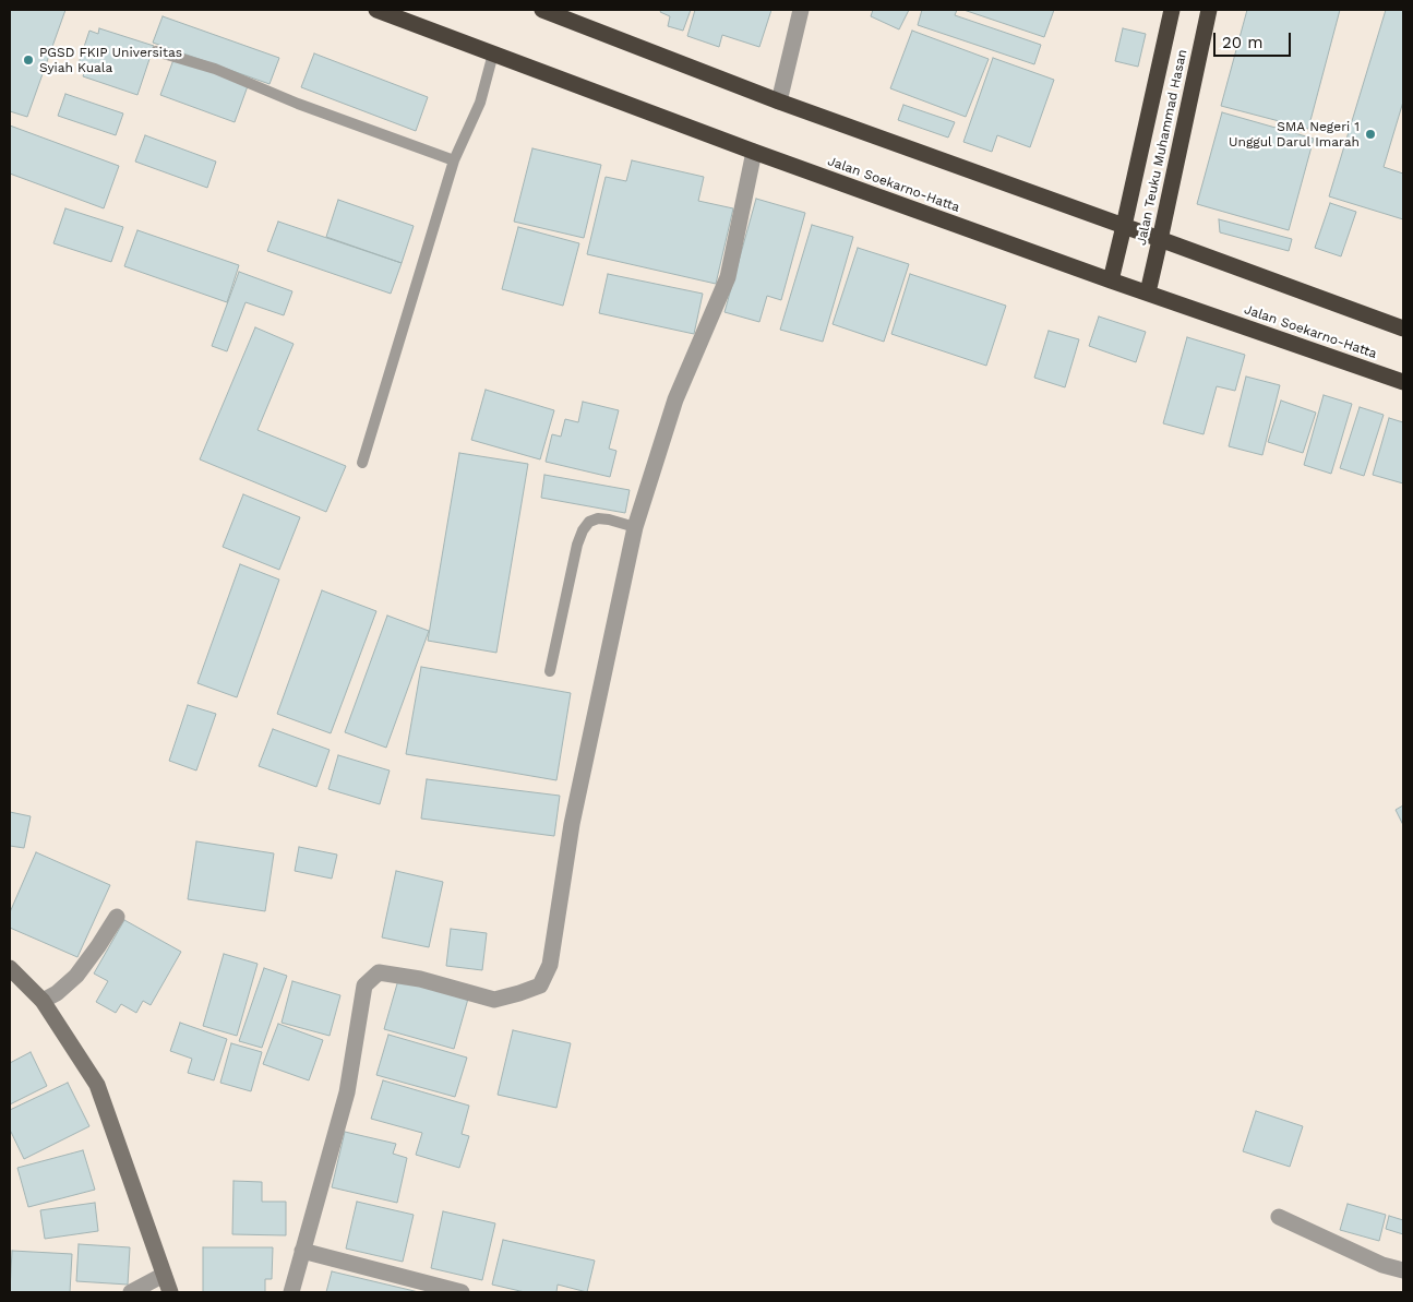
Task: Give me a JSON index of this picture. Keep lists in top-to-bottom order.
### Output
{
  "streets": {
    "highway": ["Jalan Teuku Muhammad Hasan", "Jalan Soekarno-Hatta"]
  },
  "crossings": [
    ["Jalan Teuku Muhammad Hasan", "Jalan Soekarno-Hatta"]
  ],
  "places": ["PGSD FKIP Universitas Syiah Kuala", "SMA Negeri 1 Unggul Darul Imarah"],
  "scale_bar": "20 m"
}
